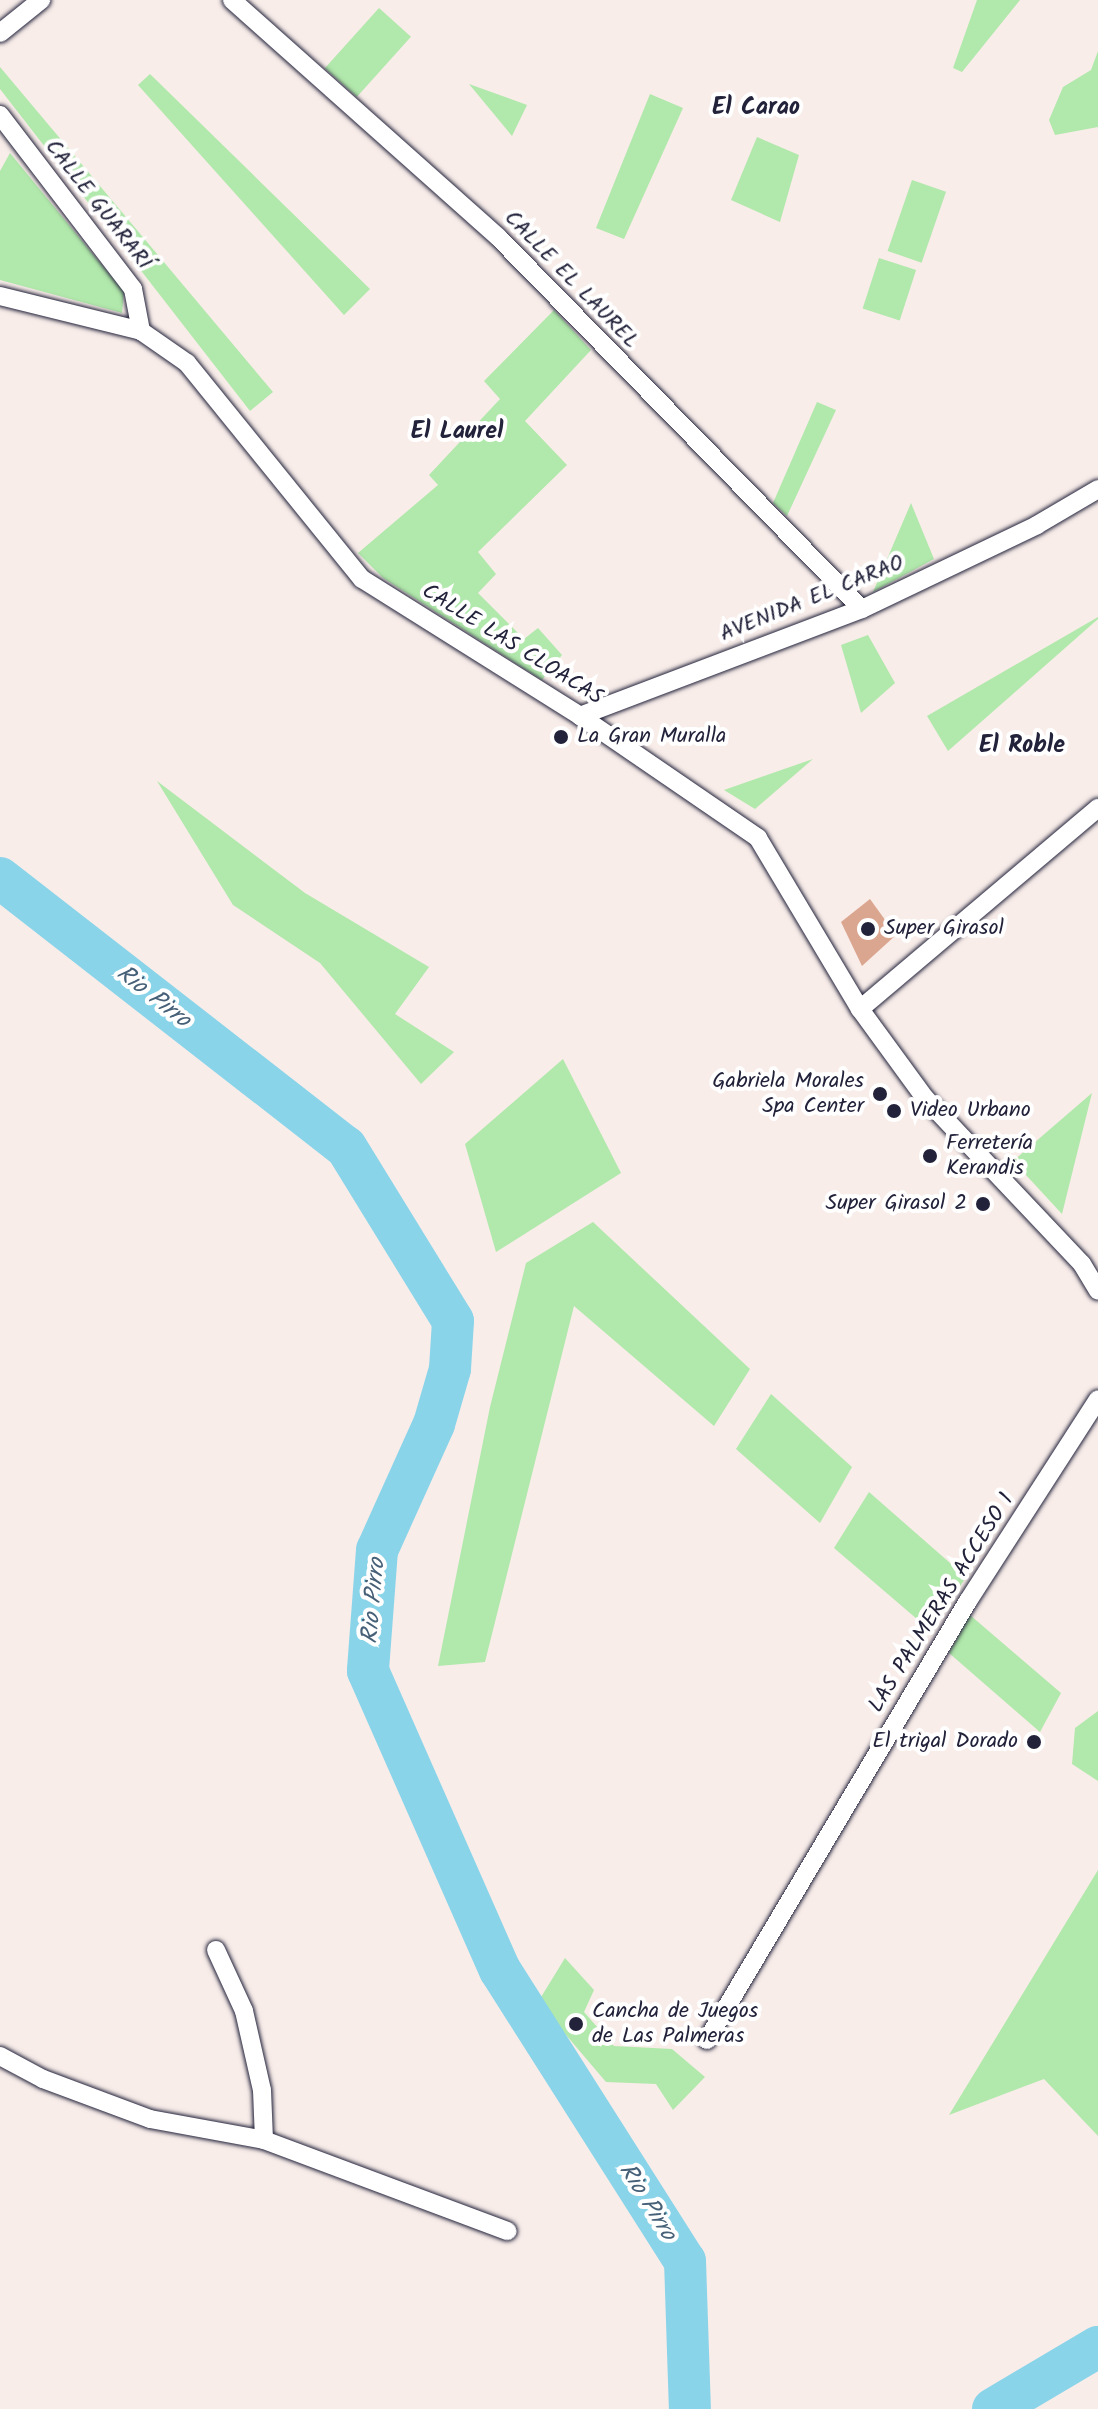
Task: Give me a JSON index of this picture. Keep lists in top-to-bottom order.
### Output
{
  "streets": {
    "street": [
      "CALLE GUARARÍ",
      "CALLE EL LAUREL",
      "AVENIDA EL CARAO",
      "CALLE LAS CLOACAS",
      "LAS PALMERAS ACCESO 1"
    ]
  },
  "crossings": [
    ["CALLE GUARARÍ", "CALLE LAS CLOACAS"],
    ["CALLE EL LAUREL", "AVENIDA EL CARAO"],
    ["AVENIDA EL CARAO", "CALLE LAS CLOACAS"]
  ],
  "districts": ["El Carao", "El Laurel", "El Roble"],
  "water": ["Rio Pirro"],
  "places": [
    "La Gran Muralla",
    "Super Girasol",
    "Gabriela Morales Spa Center",
    "Video Urbano",
    "Ferretería Kerandis",
    "Super Girasol 2",
    "El trigal Dorado",
    "Cancha de Juegos de Las Palmeras"
  ]
}
